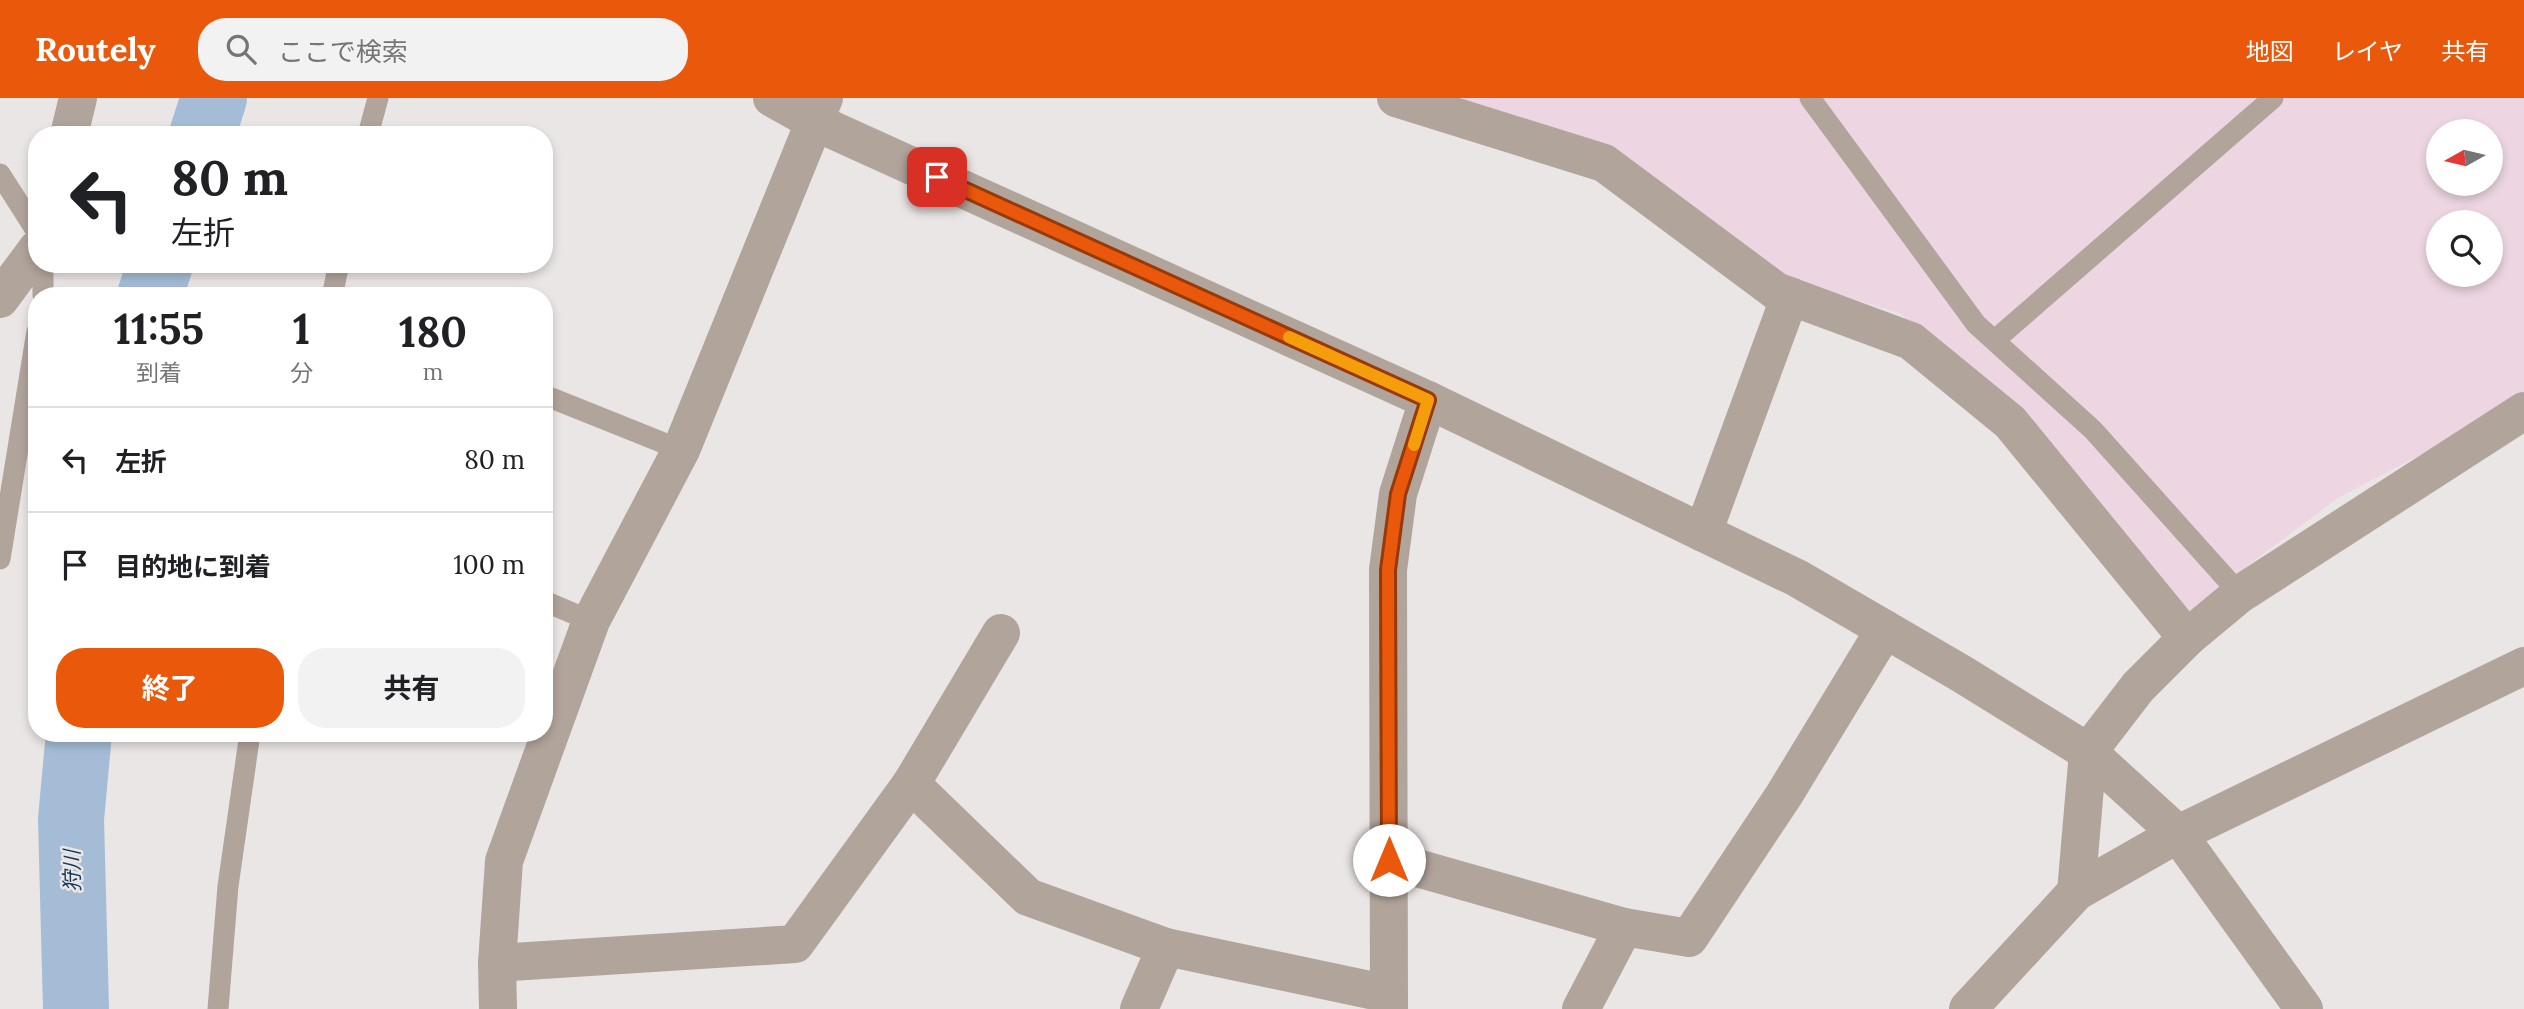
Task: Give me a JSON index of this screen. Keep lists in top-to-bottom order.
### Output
{
  "water": ["狩川"],
  "north": "left",
  "page": {
    "header": "Routely",
    "search": "ここで検索",
    "nav": ["地図", "レイヤ", "共有"],
    "turn": ["80 m", "左折"],
    "eta": [
      "11:55",
      "到着",
      "1",
      "分",
      "180",
      "m"
    ],
    "list": [
      {
        "name": "左折",
        "value": "80 m"
      },
      {
        "name": "目的地に到着",
        "value": "100 m"
      }
    ],
    "buttons": ["終了", "共有"]
  }
}
